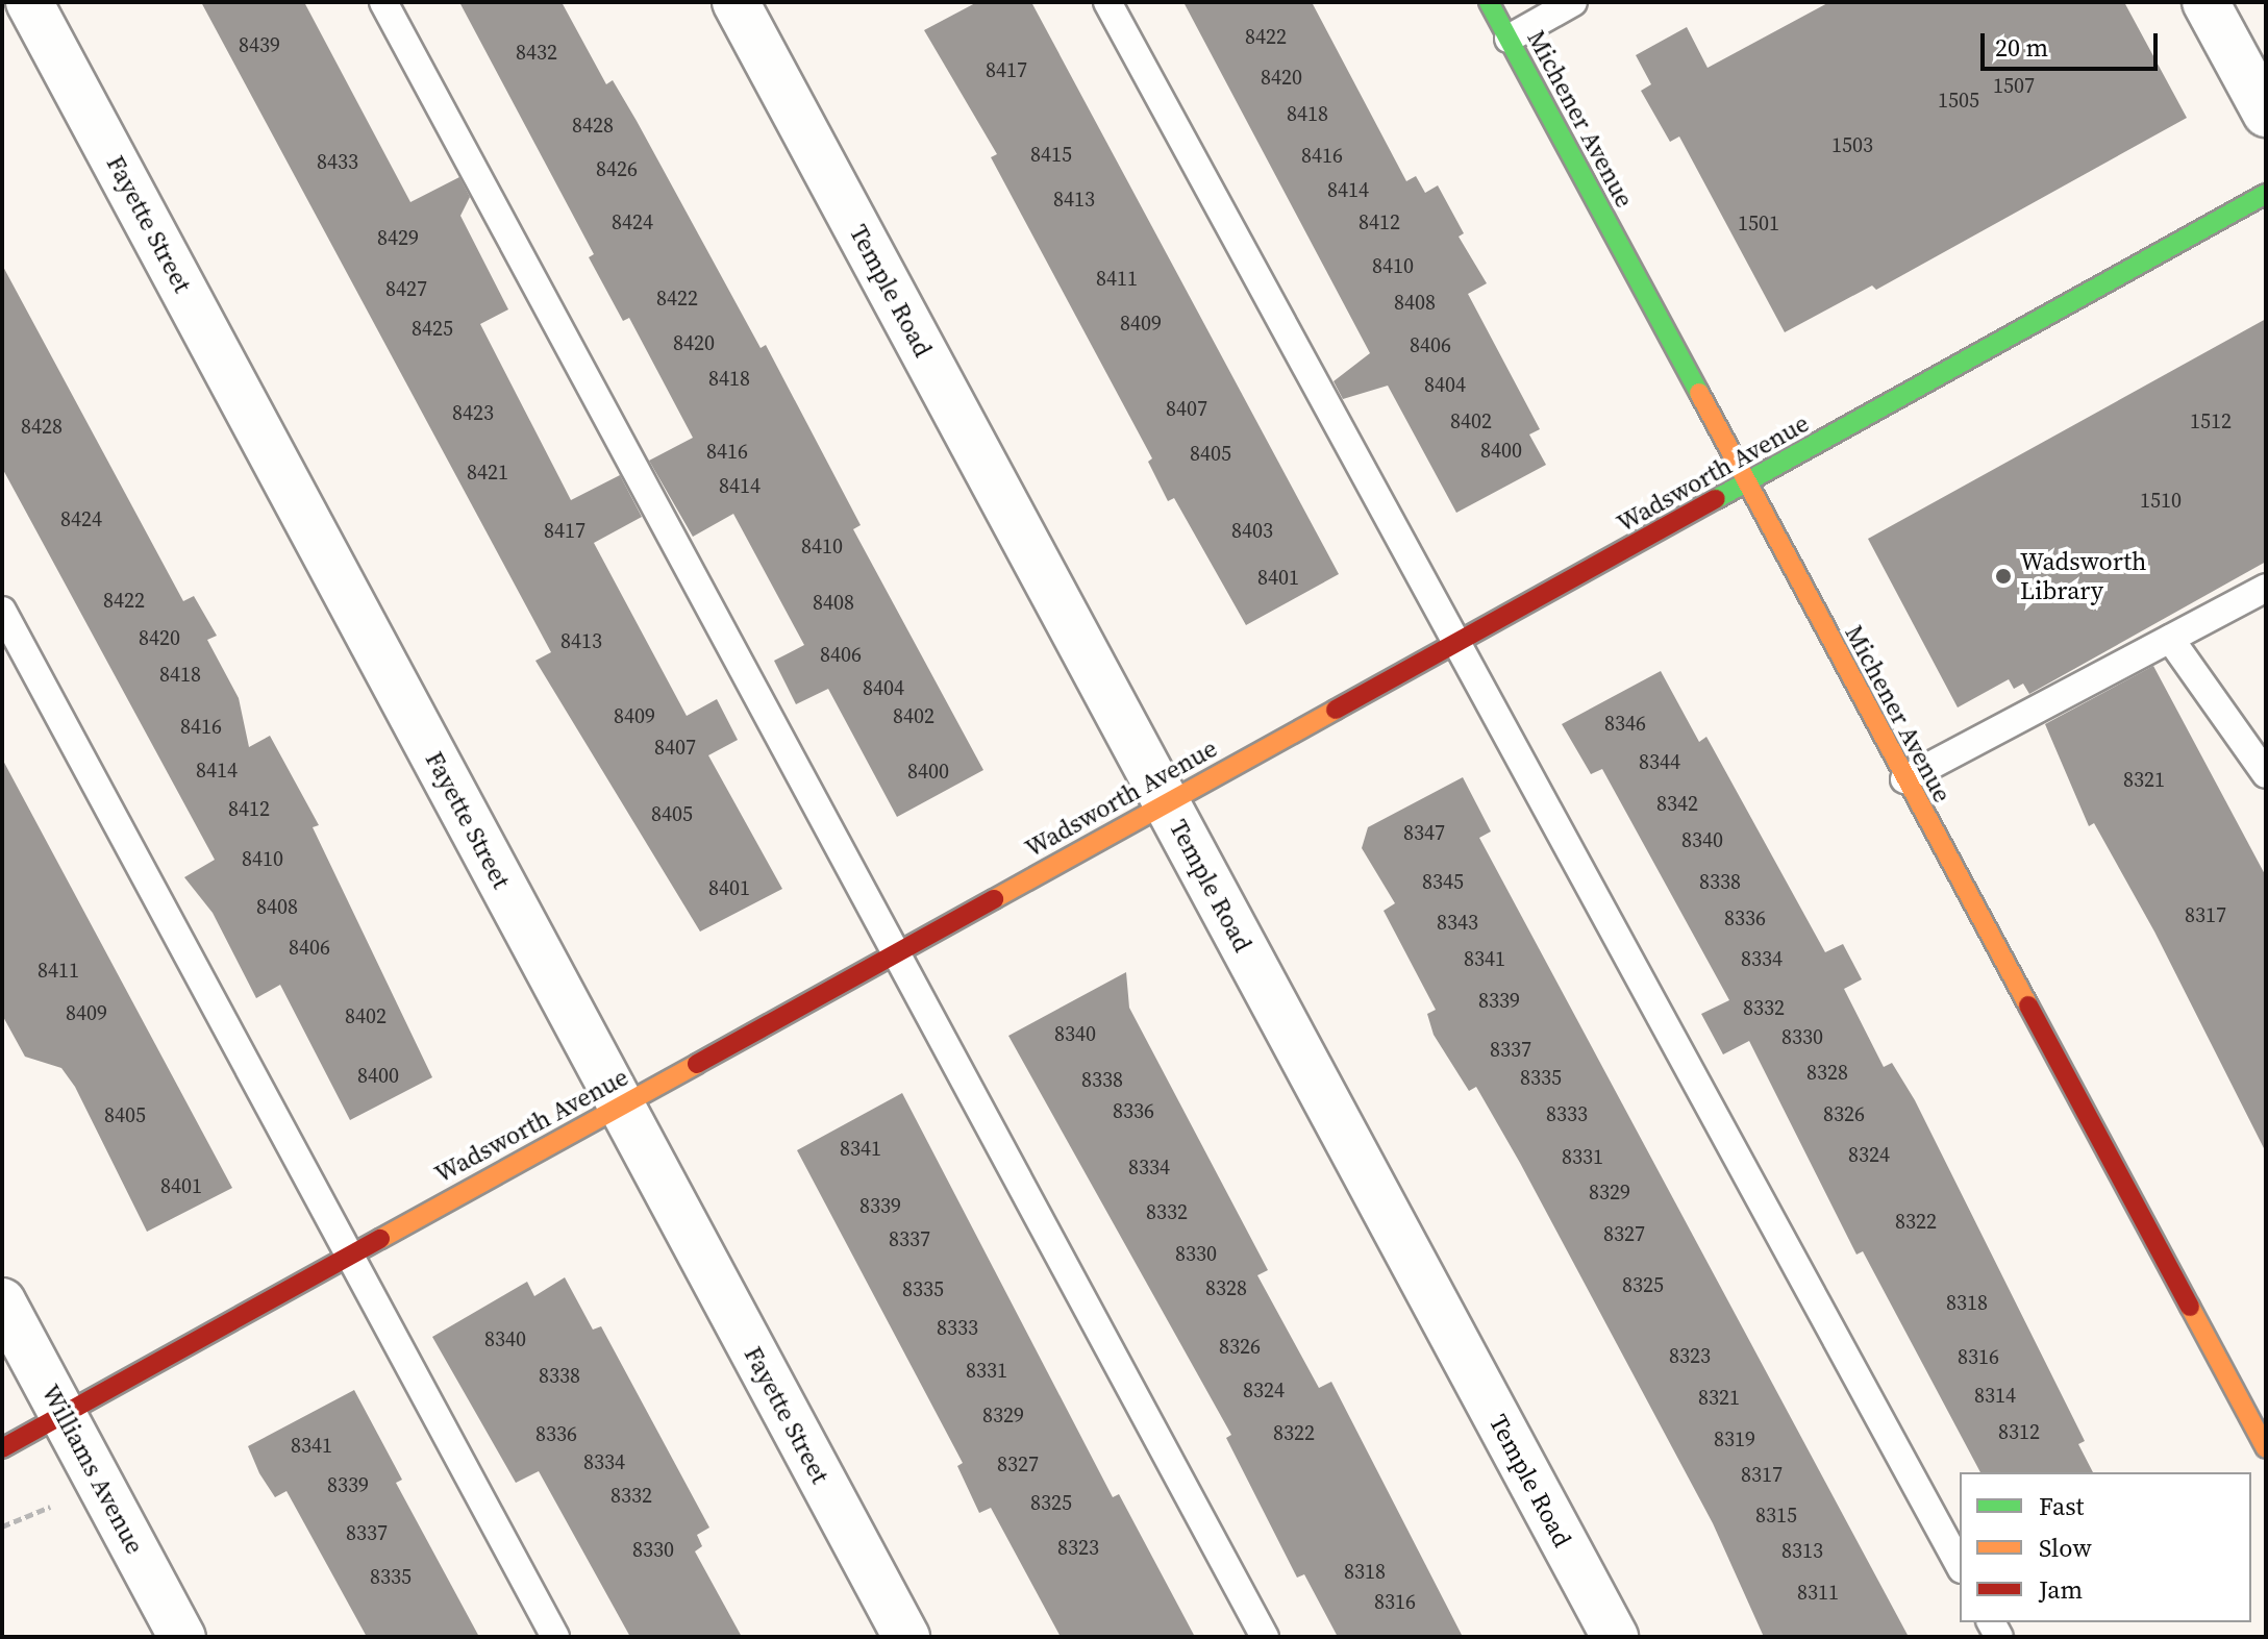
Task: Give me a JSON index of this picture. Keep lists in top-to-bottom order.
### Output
{
  "streets": {
    "main road": ["Michener Avenue", "Wadsworth Avenue"],
    "street": ["Fayette Street", "Temple Road", "Williams Avenue"]
  },
  "crossings": [
    ["Michener Avenue", "Wadsworth Avenue"],
    ["Fayette Street", "Wadsworth Avenue"],
    ["Temple Road", "Wadsworth Avenue"],
    ["Wadsworth Avenue", "Williams Avenue"]
  ],
  "places": ["Wadsworth Library"],
  "house_numbers": [
    "8422",
    "8439",
    "8432",
    "8417",
    "8420",
    "1507",
    "1505",
    "8418",
    "8428",
    "1503",
    "8415",
    "8416",
    "8433",
    "8426",
    "8414",
    "8413",
    "8424",
    "8412",
    "1501",
    "8429",
    "8410",
    "8411",
    "8427",
    "8422",
    "8408",
    "8409",
    "8425",
    "8420",
    "8406",
    "8418",
    "8404",
    "8407",
    "8423",
    "8402",
    "1512",
    "8428",
    "8400",
    "8416",
    "8405",
    "8421",
    "8414",
    "1510",
    "8424",
    "8417",
    "8403",
    "8410",
    "8401",
    "8422",
    "8408",
    "8420",
    "8413",
    "8406",
    "8418",
    "8404",
    "8409",
    "8402",
    "8346",
    "8416",
    "8407",
    "8344",
    "8414",
    "8400",
    "8321",
    "8342",
    "8412",
    "8405",
    "8347",
    "8340",
    "8410",
    "8345",
    "8338",
    "8401",
    "8408",
    "8317",
    "8336",
    "8343",
    "8406",
    "8341",
    "8334",
    "8411",
    "8339",
    "8332",
    "8409",
    "8402",
    "8340",
    "8330",
    "8337",
    "8328",
    "8400",
    "8335",
    "8338",
    "8336",
    "8333",
    "8326",
    "8405",
    "8341",
    "8324",
    "8331",
    "8334",
    "8401",
    "8329",
    "8339",
    "8332",
    "8322",
    "8327",
    "8337",
    "8330",
    "8325",
    "8328",
    "8335",
    "8318",
    "8333",
    "8340",
    "8326",
    "8323",
    "8316",
    "8331",
    "8338",
    "8324",
    "8314",
    "8321",
    "8329",
    "8312",
    "8322",
    "8336",
    "8319",
    "8341",
    "8334",
    "8327",
    "8317",
    "8339",
    "8332",
    "8325",
    "8315",
    "8337",
    "8323",
    "8330",
    "8313",
    "8318",
    "8335",
    "8311",
    "8316"
  ],
  "legend": ["Fast", "Slow", "Jam"],
  "scale_bar": "20 m"
}
